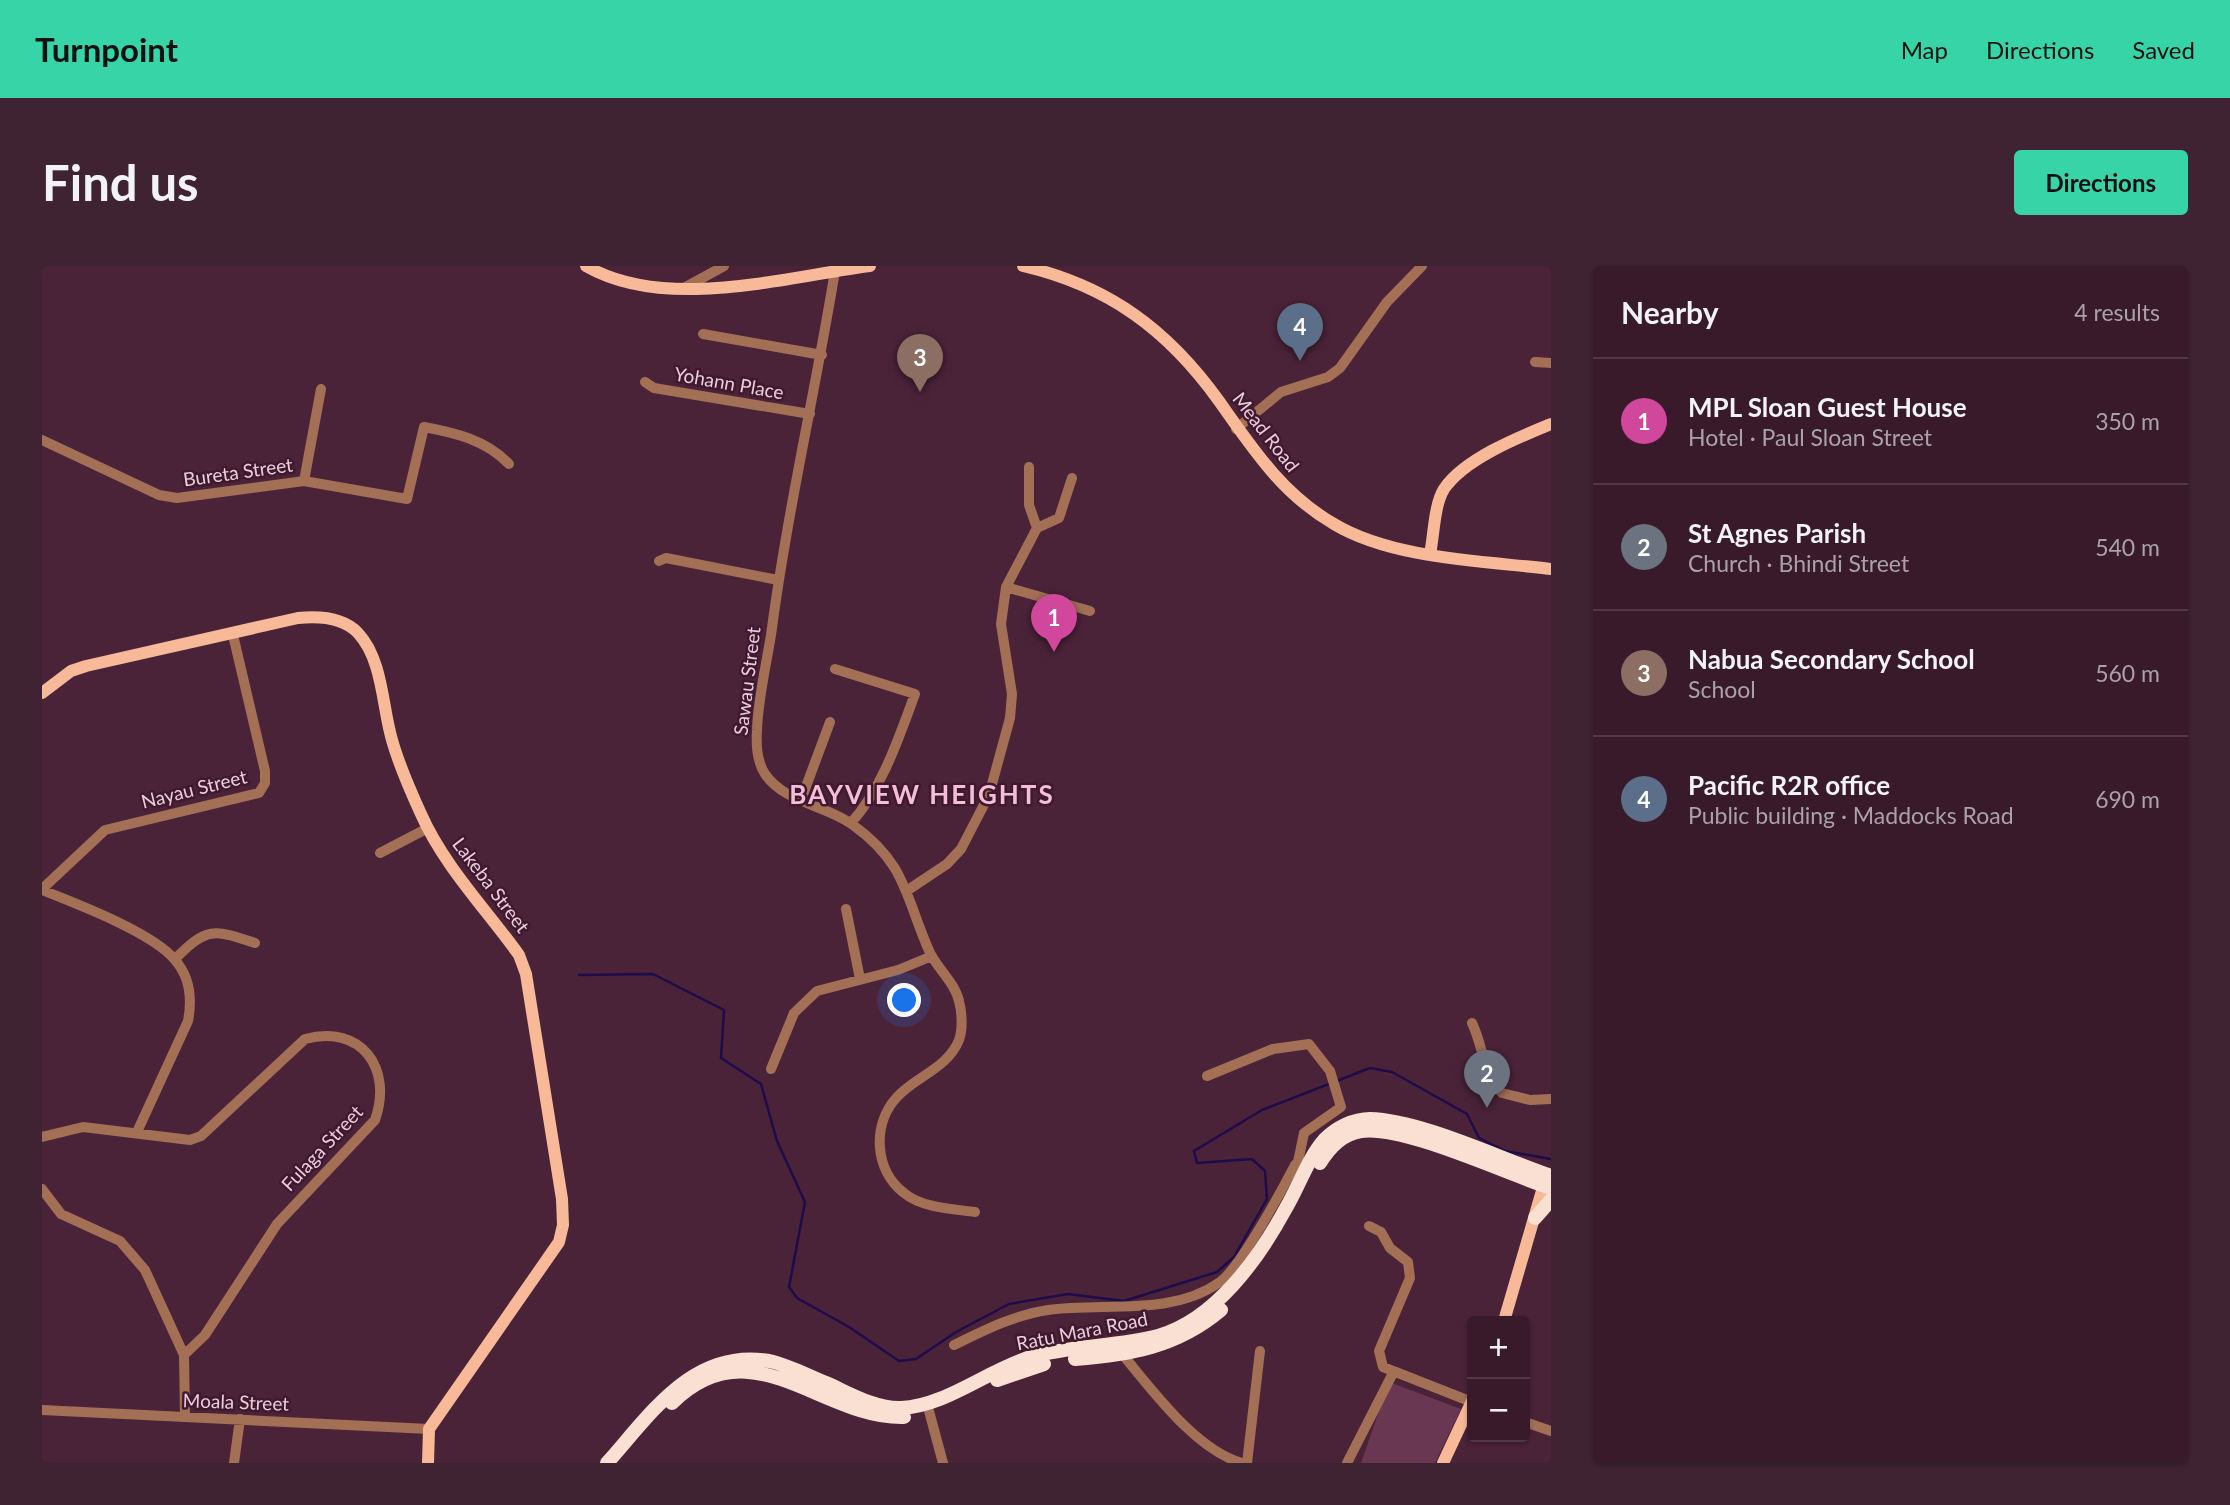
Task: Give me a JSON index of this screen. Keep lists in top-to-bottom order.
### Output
{
  "streets": {
    "highway": ["Ratu Mara Road"],
    "main road": ["Mead Road", "Lakeba Street"],
    "street": [
      "Yohann Place",
      "Bureta Street",
      "Sawau Street",
      "Nayau Street",
      "Fulaga Street",
      "Moala Street"
    ]
  },
  "crossings": [
    ["Yohann Place", "Sawau Street"],
    ["Nayau Street", "Lakeba Street"],
    ["Lakeba Street", "Moala Street"]
  ],
  "districts": ["BAYVIEW HEIGHTS"],
  "page": {
    "header": "Turnpoint",
    "nav": ["Map", "Directions", "Saved"],
    "buttons": "Directions",
    "title": "Find us",
    "heading": ["Nearby", "4 results"],
    "pins": [
      "4",
      "3",
      "1",
      "2"
    ],
    "list": [
      {
        "mark": "1",
        "name": "MPL Sloan Guest House",
        "note": "Hotel · Paul Sloan Street",
        "value": "350 m"
      },
      {
        "mark": "2",
        "name": "St Agnes Parish",
        "note": "Church · Bhindi Street",
        "value": "540 m"
      },
      {
        "mark": "3",
        "name": "Nabua Secondary School",
        "note": "School",
        "value": "560 m"
      },
      {
        "mark": "4",
        "name": "Pacific R2R office",
        "note": "Public building · Maddocks Road",
        "value": "690 m"
      }
    ],
    "map_buttons": ["+", "−"]
  }
}
